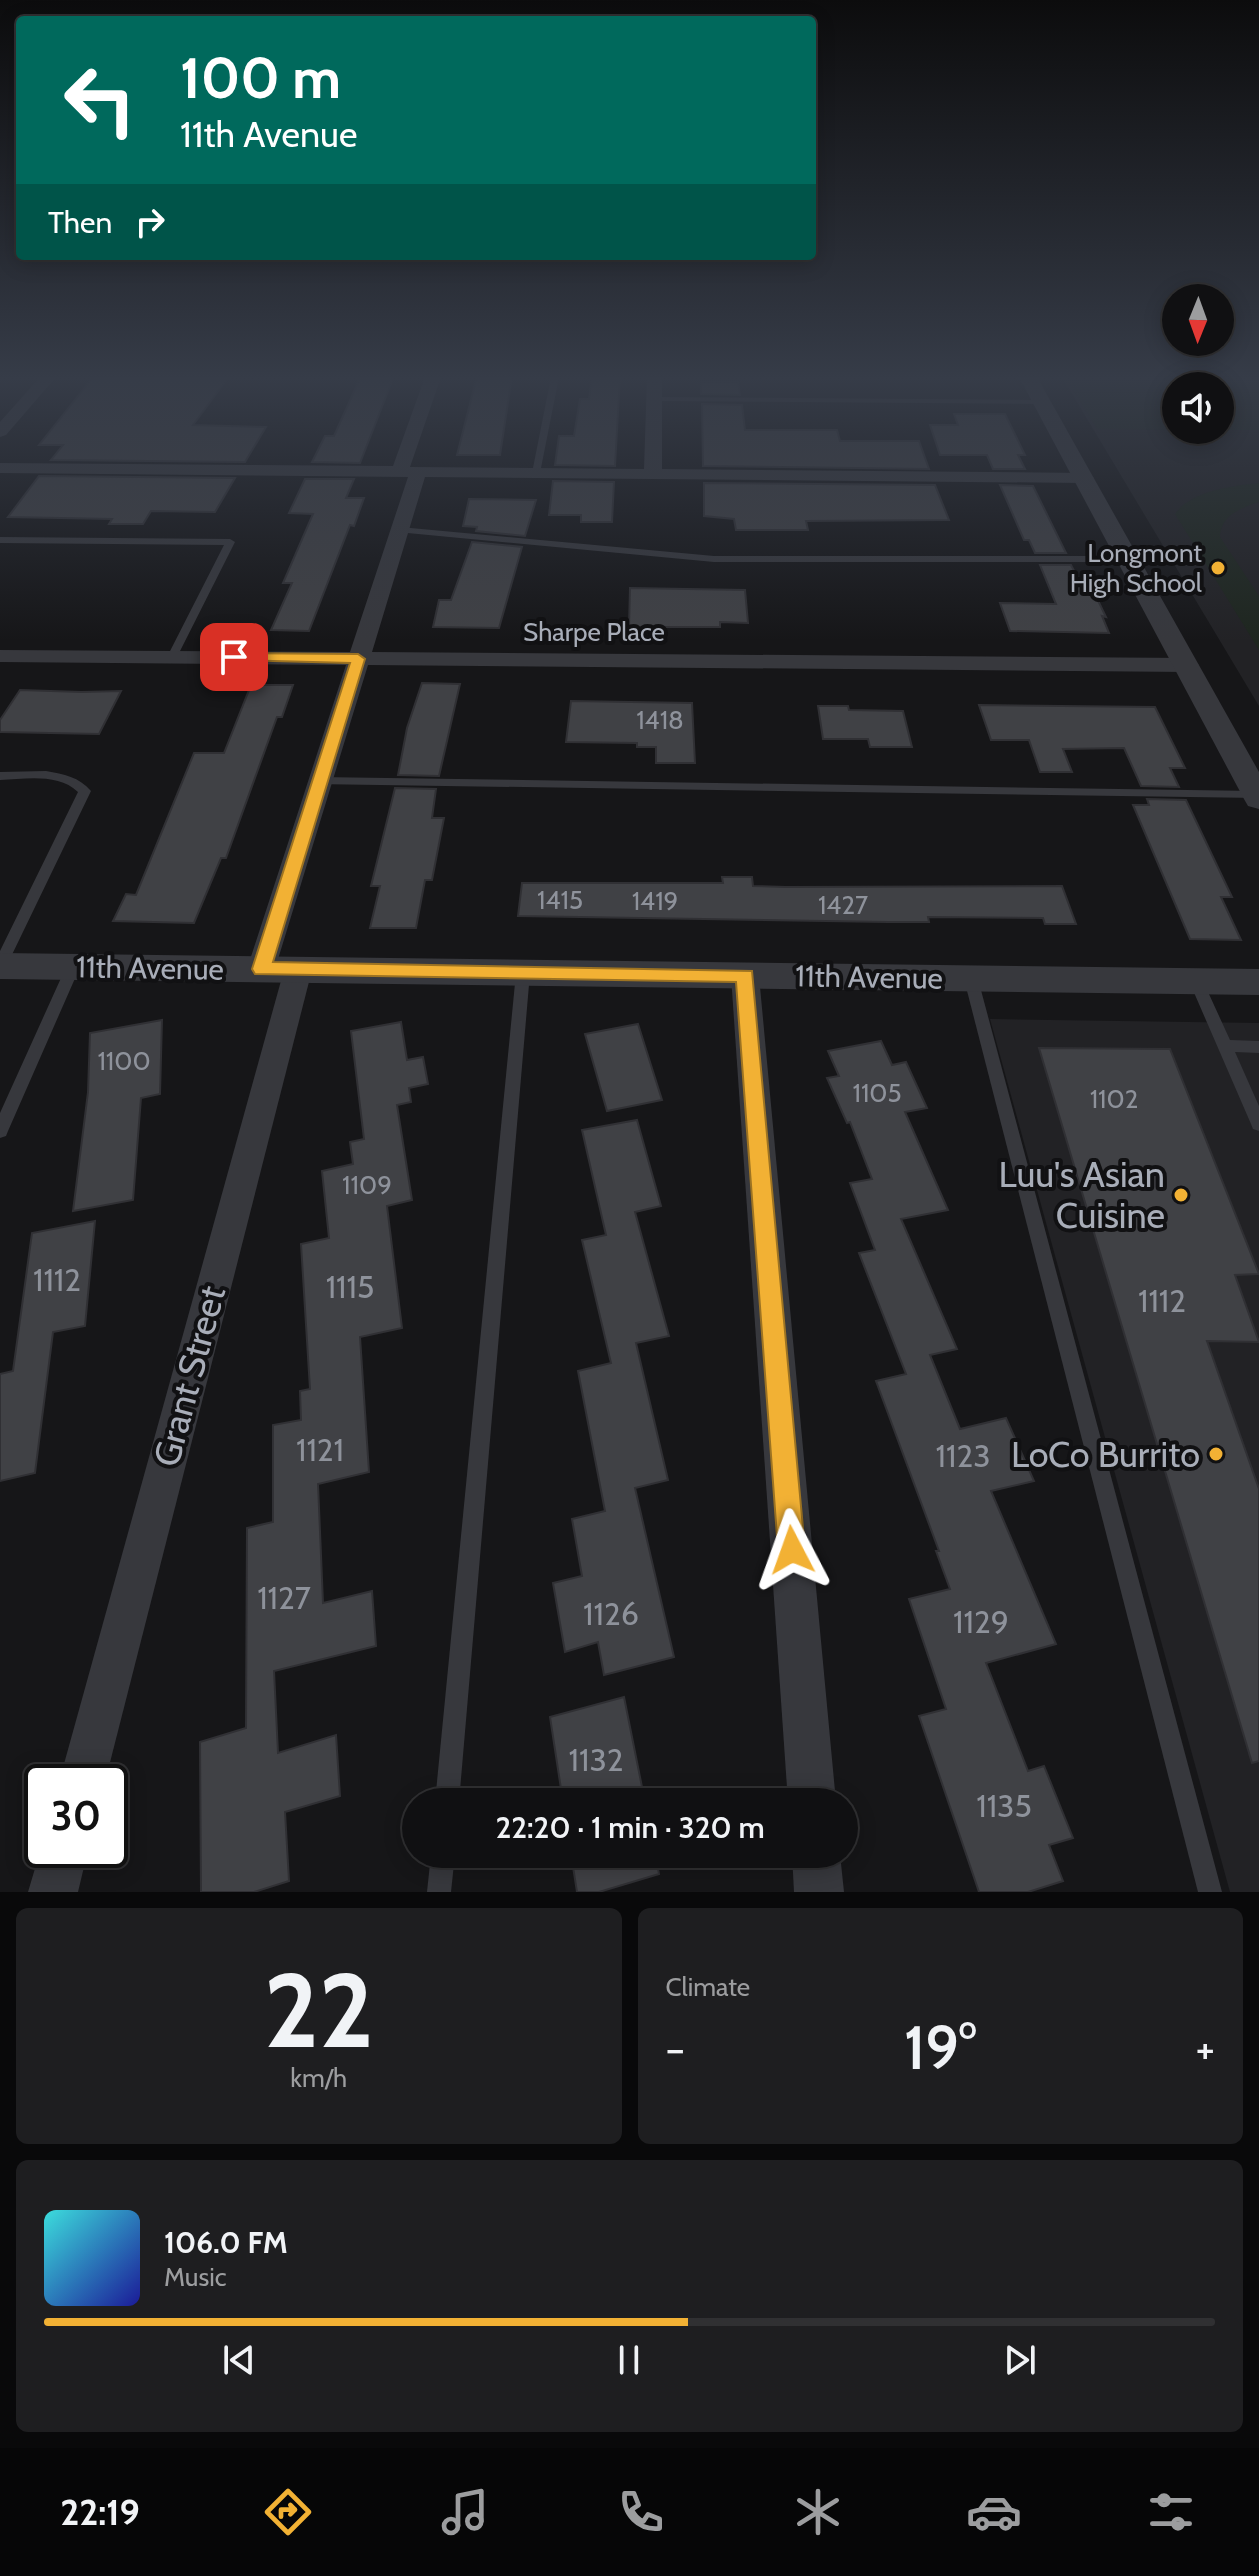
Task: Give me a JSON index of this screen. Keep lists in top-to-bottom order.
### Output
{
  "streets": {
    "street": ["Sharpe Place", "11th Avenue", "Grant Street"]
  },
  "crossings": [
    ["Sharpe Place", "Grant Street"],
    ["11th Avenue", "Grant Street"]
  ],
  "places": ["Longmont High School", "Luu's Asian Cuisine", "LoCo Burrito"],
  "house_numbers": [
    "1418",
    "1415",
    "1419",
    "1427",
    "1100",
    "1105",
    "1102",
    "1109",
    "1112",
    "1115",
    "1112",
    "1121",
    "1123",
    "1127",
    "1126",
    "1129",
    "1132",
    "1135"
  ],
  "north": "bottom",
  "page": {
    "turn": ["100 m", "11th Avenue"],
    "then": "Then",
    "limit": "30",
    "trip": "22:20 · 1 min · 320 m",
    "tile": [
      ["22", "km/h"],
      "Climate"
    ],
    "heat": ["−", "19°", "+"],
    "song": ["106.0 FM", "Music"],
    "tabs": "22:19"
  }
}
